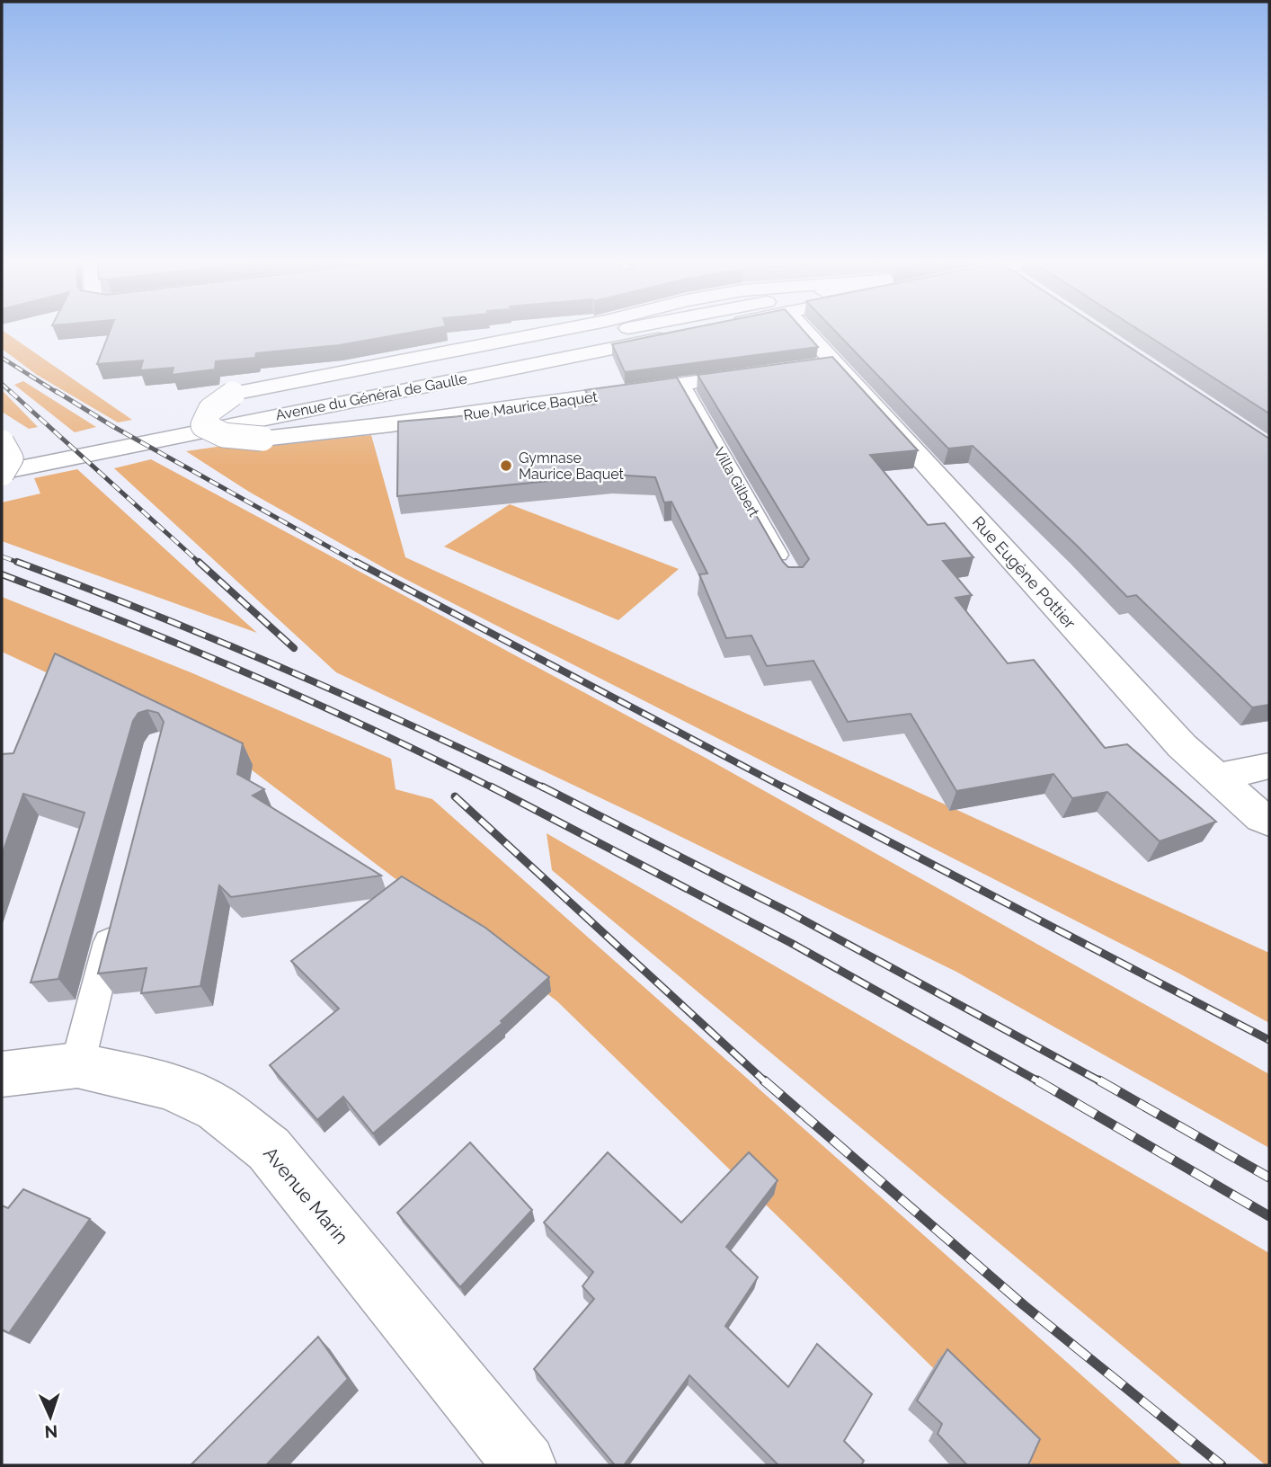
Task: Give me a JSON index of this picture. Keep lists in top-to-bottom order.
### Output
{
  "streets": {
    "street": [
      "Avenue du Général de Gaulle",
      "Rue Maurice Baquet",
      "Rue Eugène Pottier",
      "Avenue Marin"
    ],
    "lane": ["Villa Gilbert"]
  },
  "crossings": [
    ["Avenue du Général de Gaulle", "Rue Maurice Baquet"],
    ["Rue Maurice Baquet", "Villa Gilbert"]
  ],
  "places": ["Gymnase Maurice Baquet"],
  "north": "bottom"
}
